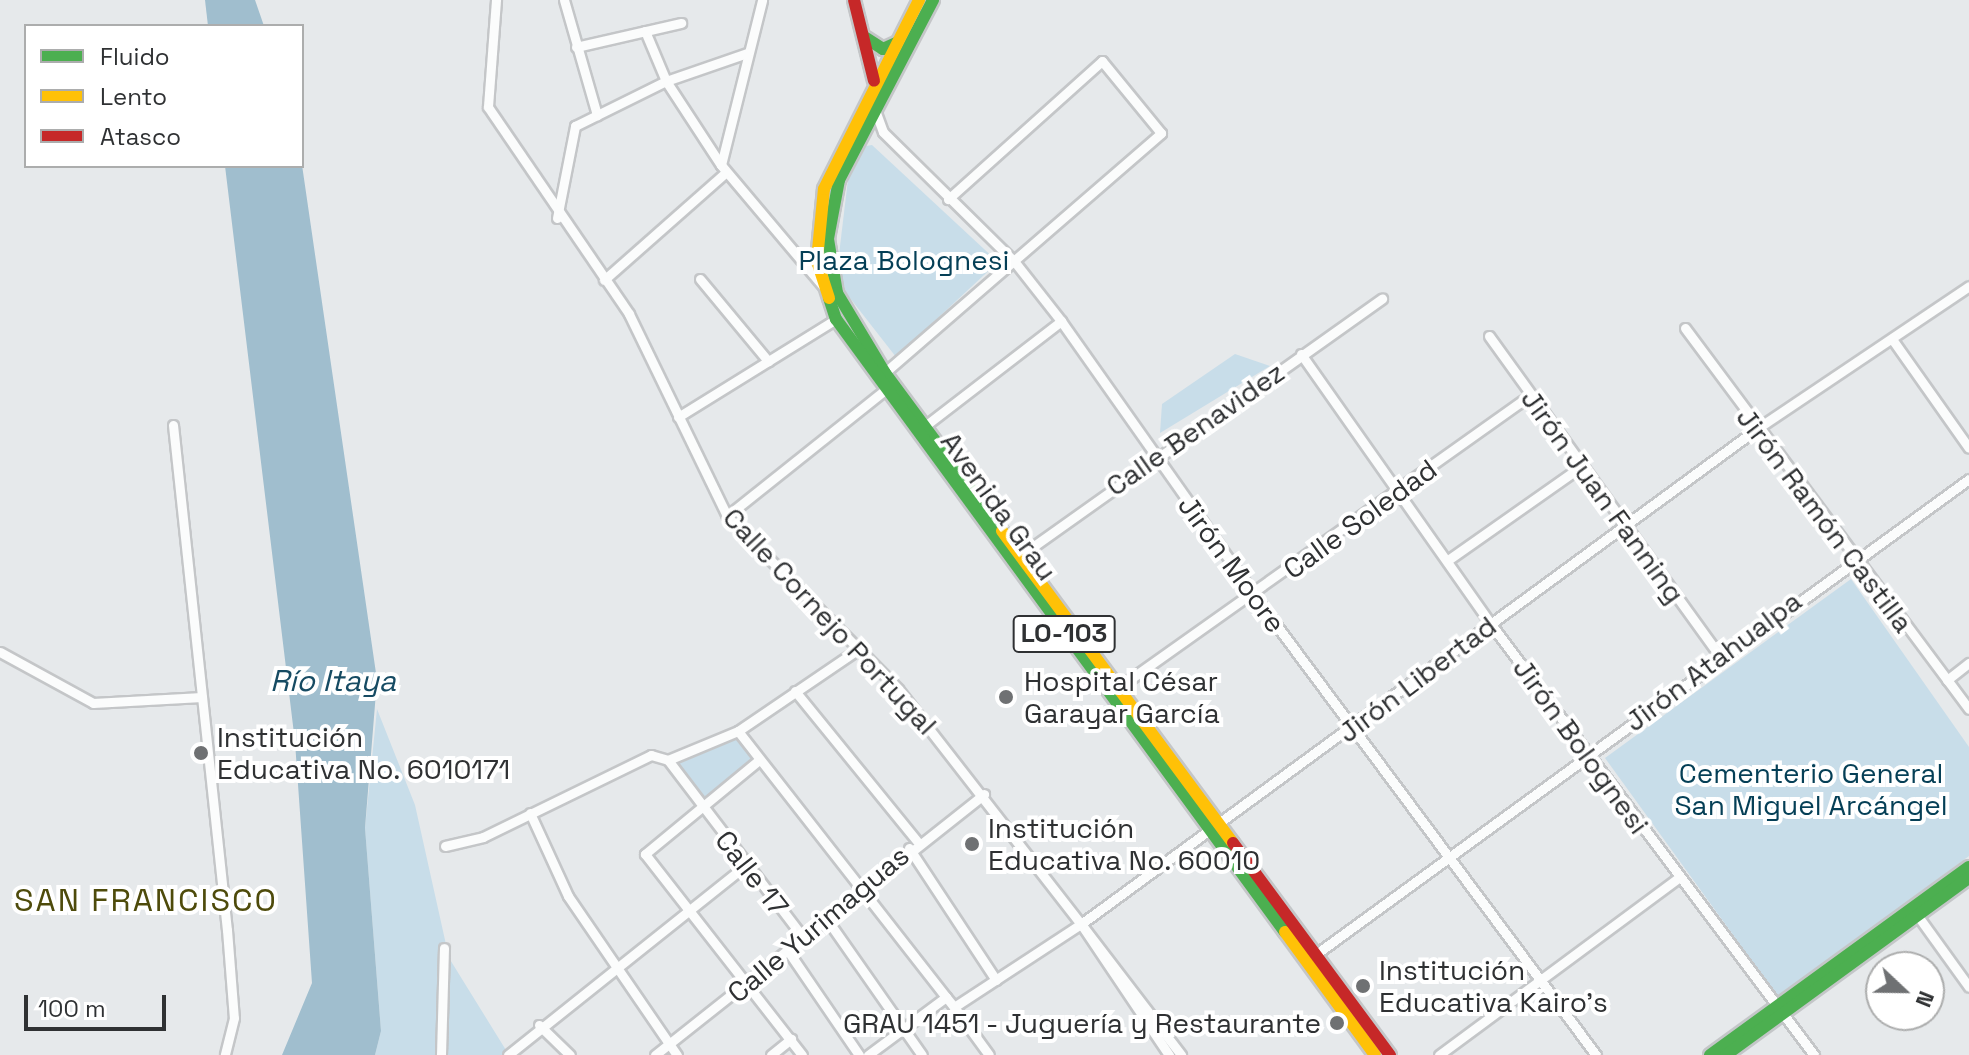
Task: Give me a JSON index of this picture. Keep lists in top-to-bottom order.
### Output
{
  "streets": {
    "main road": ["Avenida Grau", "LO-103"],
    "street": [
      "Calle Benavidez",
      "Jirón Juan Fanning",
      "Calle Soledad",
      "Jirón Ramón Castilla",
      "Jirón Moore",
      "Calle Cornejo Portugal",
      "Jirón Atahualpa",
      "Jirón Libertad",
      "Jirón Bolognesi",
      "Calle 17",
      "Calle Yurimaguas"
    ]
  },
  "crossings": [
    ["Calle Benavidez", "Avenida Grau"],
    ["Calle Benavidez", "Jirón Moore"],
    ["Calle Benavidez", "Jirón Bolognesi"],
    ["Jirón Juan Fanning", "Calle Soledad"],
    ["Jirón Juan Fanning", "Jirón Atahualpa"],
    ["Jirón Juan Fanning", "Jirón Libertad"],
    ["Avenida Grau", "Calle Soledad"],
    ["Avenida Grau", "Jirón Moore"],
    ["Avenida Grau", "LO-103"],
    ["Avenida Grau", "Jirón Atahualpa"],
    ["Avenida Grau", "Jirón Libertad"],
    ["Calle Soledad", "Jirón Moore"],
    ["Calle Soledad", "Jirón Bolognesi"],
    ["Jirón Ramón Castilla", "Jirón Atahualpa"],
    ["Jirón Ramón Castilla", "Jirón Libertad"],
    ["Jirón Moore", "LO-103"],
    ["Jirón Moore", "Jirón Atahualpa"],
    ["Jirón Moore", "Jirón Libertad"],
    ["Calle Cornejo Portugal", "Jirón Libertad"],
    ["Calle Cornejo Portugal", "Calle Yurimaguas"],
    ["Jirón Atahualpa", "Jirón Bolognesi"],
    ["Jirón Libertad", "Jirón Bolognesi"],
    ["Calle 17", "Calle Yurimaguas"]
  ],
  "districts": ["SAN FRANCISCO"],
  "water": ["Río Itaya"],
  "parks": ["Plaza Bolognesi", "Cementerio General San Miguel Arcángel"],
  "places": [
    "Hospital César Garayar García",
    "Institución Educativa No. 6010171",
    "Institución Educativa No. 60010",
    "Institución Educativa Kairo's",
    "GRAU 1451 - Juguería y Restaurante"
  ],
  "legend": ["Fluido", "Lento", "Atasco"],
  "scale_bar": "100 m",
  "north": "right"
}
